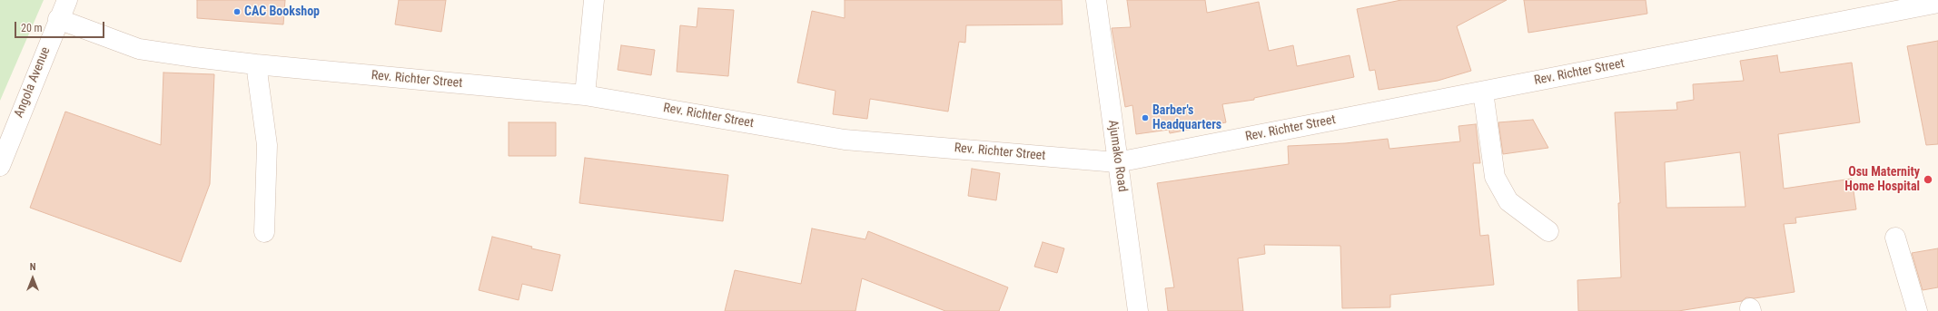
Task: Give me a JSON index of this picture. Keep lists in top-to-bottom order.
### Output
{
  "streets": {
    "street": ["Rev. Richter Street", "Angola Avenue", "Ajumako Road"]
  },
  "crossings": [
    ["Rev. Richter Street", "Angola Avenue"],
    ["Rev. Richter Street", "Ajumako Road"]
  ],
  "places": ["CAC Bookshop", "Barber's Headquarters", "Osu Maternity Home Hospital"],
  "scale_bar": "20 m",
  "north": "top"
}
